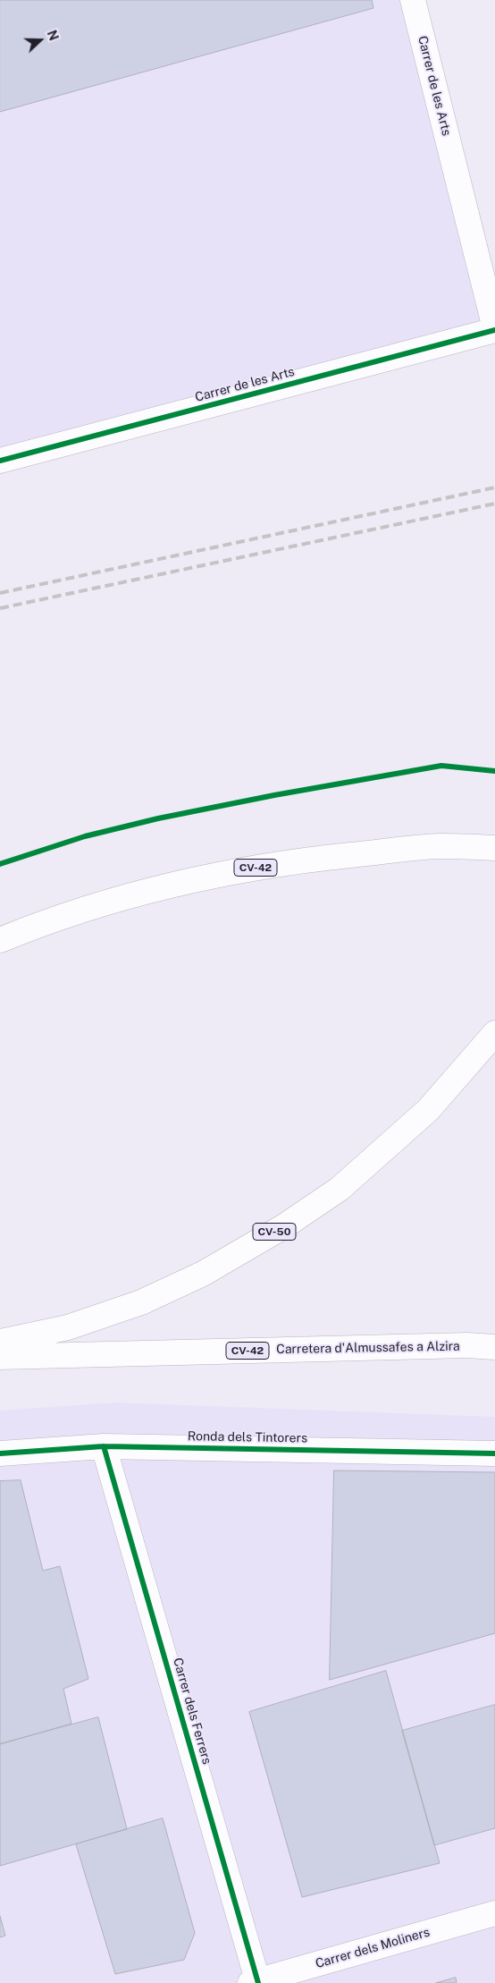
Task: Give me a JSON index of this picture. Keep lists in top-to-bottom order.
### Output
{
  "streets": {
    "street": [
      "Carrer de les Arts",
      "CV-42",
      "CV-50",
      "Carretera d'Almussafes a Alzira",
      "Ronda dels Tintorers",
      "Carrer dels Ferrers",
      "Carrer dels Moliners"
    ]
  },
  "crossings": [
    ["Ronda dels Tintorers", "Carrer dels Ferrers"],
    ["Carrer dels Ferrers", "Carrer dels Moliners"]
  ],
  "north": "right"
}
